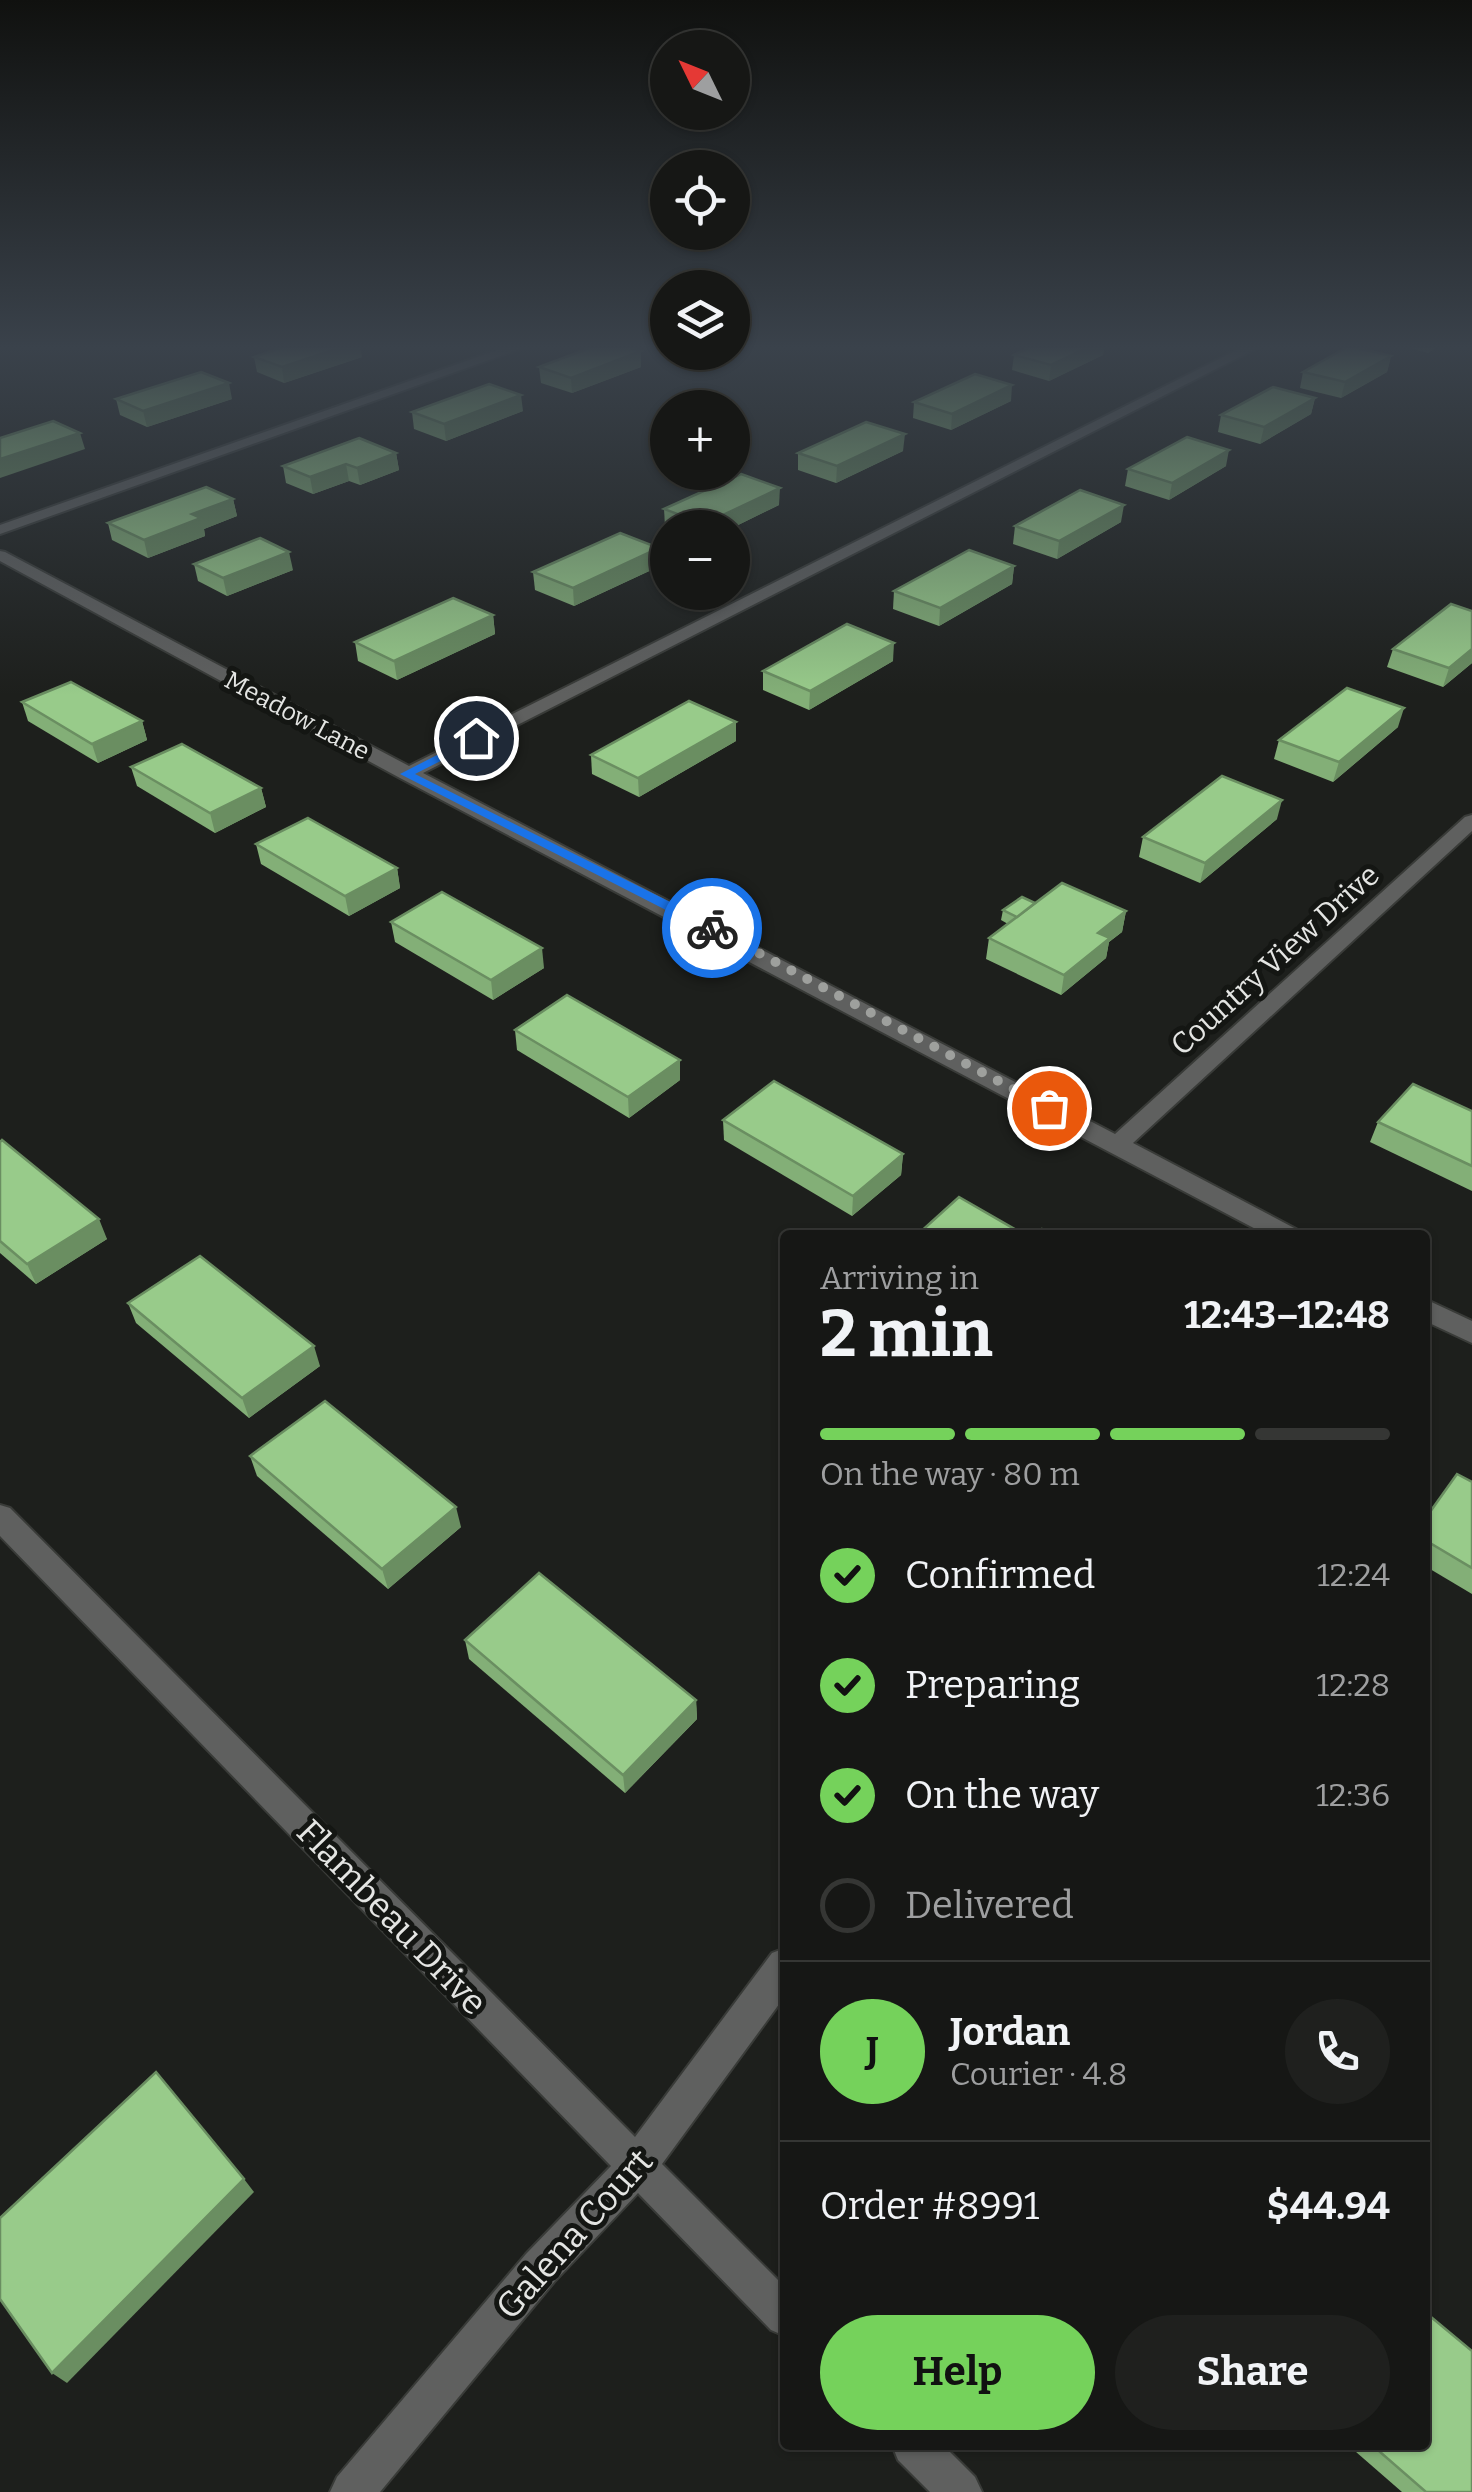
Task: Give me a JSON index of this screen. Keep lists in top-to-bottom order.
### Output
{
  "streets": {
    "street": [
      "Meadow Lane",
      "Country View Drive",
      "Flambeau Drive",
      "Galena Court"
    ]
  },
  "crossings": [
    ["Meadow Lane", "Country View Drive"],
    ["Flambeau Drive", "Galena Court"]
  ],
  "north": "top left",
  "page": {
    "map_buttons": ["+", "−"],
    "heading": ["2 min", "Arriving in", "12:43–12:48"],
    "panel": [
      "Jordan",
      "Courier · 4.8",
      "Order #8991",
      "$44.94"
    ],
    "bar": "On the way · 80 m",
    "list": [
      ["Confirmed", "12:24"],
      ["Preparing", "12:28"],
      ["On the way", "12:36"],
      "Delivered"
    ],
    "round": "J",
    "buttons": ["Help", "Share"]
  }
}
